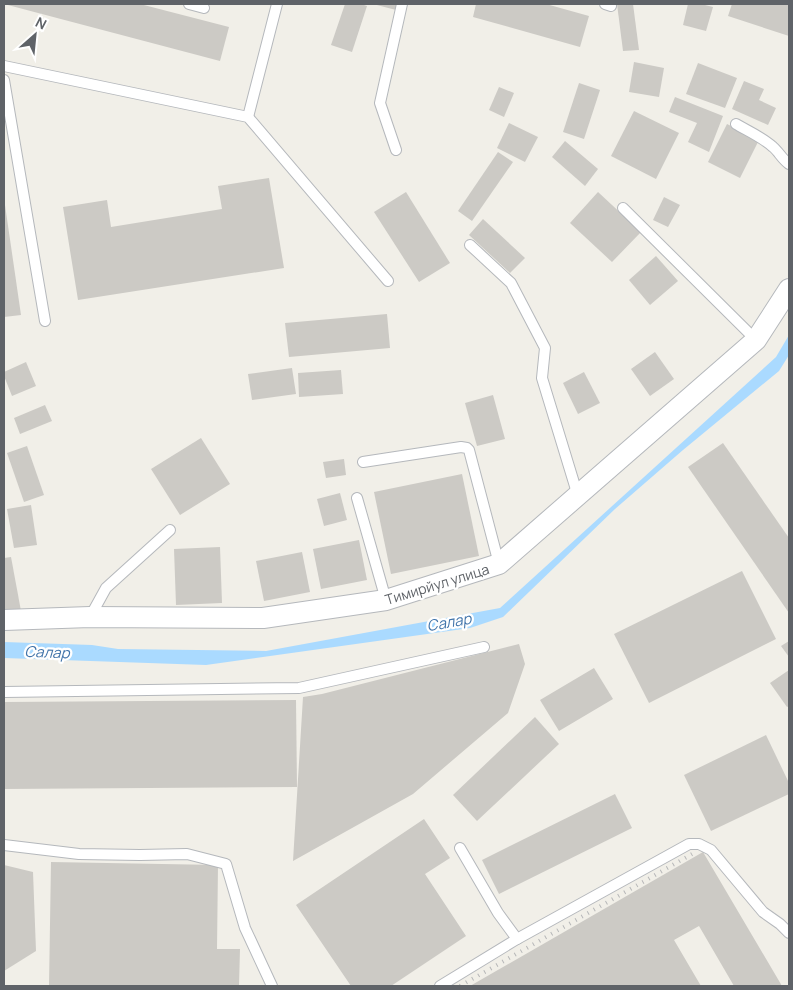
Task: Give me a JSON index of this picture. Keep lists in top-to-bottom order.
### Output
{
  "streets": {
    "street": ["Тимирйул улица"]
  },
  "water": ["Салар"],
  "north": "top right"
}
